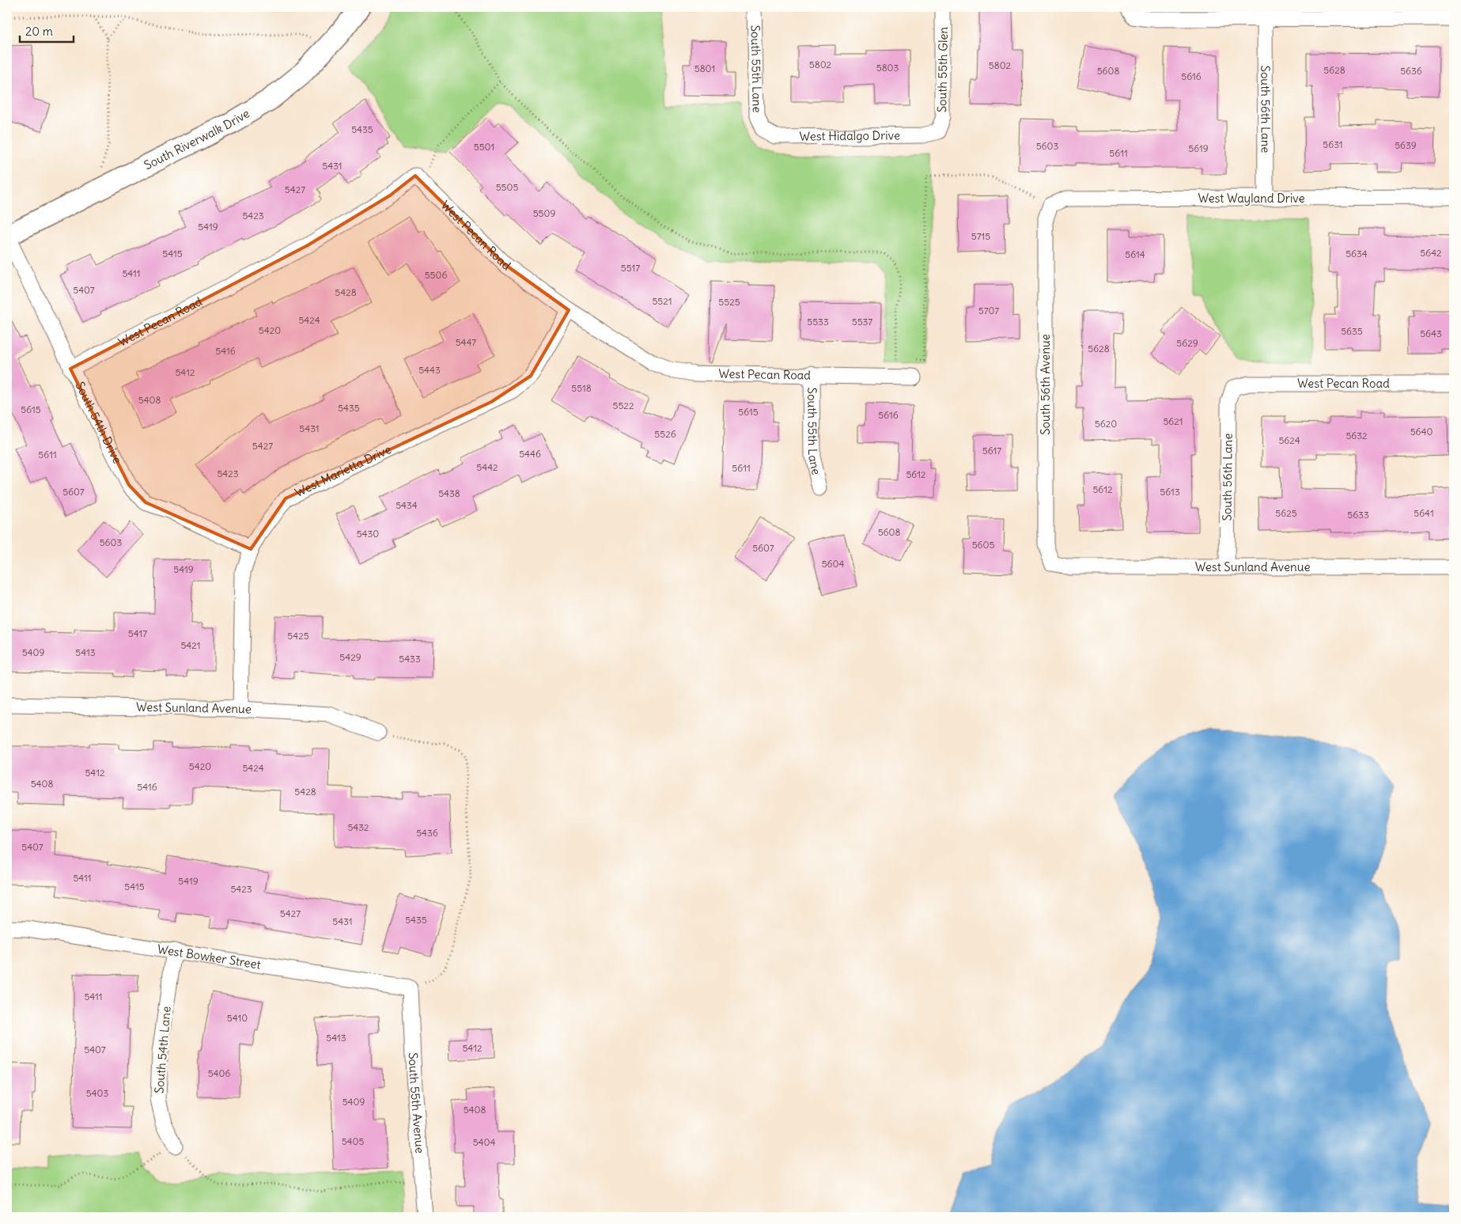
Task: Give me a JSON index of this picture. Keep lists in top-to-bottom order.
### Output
{
  "streets": {
    "street": [
      "South 55th Lane",
      "South 55th Glen",
      "South 56th Lane",
      "West Hidalgo Drive",
      "South Riverwalk Drive",
      "West Wayland Drive",
      "West Pecan Road",
      "South 56th Avenue",
      "South 54th Drive",
      "West Marietta Drive",
      "West Sunland Avenue",
      "West Bowker Street",
      "South 54th Lane",
      "South 55th Avenue"
    ]
  },
  "crossings": [
    ["South 55th Lane", "West Hidalgo Drive"],
    ["South 55th Lane", "West Pecan Road"],
    ["South 55th Glen", "West Hidalgo Drive"],
    ["South 56th Lane", "West Wayland Drive"],
    ["South 56th Lane", "West Pecan Road"],
    ["South 56th Lane", "West Sunland Avenue"],
    ["South Riverwalk Drive", "South 54th Drive"],
    ["West Wayland Drive", "South 56th Avenue"],
    ["West Pecan Road", "South 54th Drive"],
    ["West Pecan Road", "West Marietta Drive"],
    ["South 56th Avenue", "West Sunland Avenue"],
    ["South 54th Drive", "West Marietta Drive"],
    ["West Marietta Drive", "West Sunland Avenue"],
    ["West Bowker Street", "South 54th Lane"],
    ["West Bowker Street", "South 55th Avenue"]
  ],
  "house_numbers": [
    "5802",
    "5802",
    "5803",
    "5801",
    "5628",
    "5608",
    "5636",
    "5616",
    "5435",
    "5631",
    "5639",
    "5603",
    "5501",
    "5619",
    "5611",
    "5431",
    "5505",
    "5427",
    "5509",
    "5423",
    "5419",
    "5715",
    "5642",
    "5415",
    "5634",
    "5614",
    "5517",
    "5411",
    "5506",
    "5407",
    "5428",
    "5521",
    "5525",
    "5707",
    "5424",
    "5533",
    "5537",
    "5420",
    "5635",
    "5643",
    "5447",
    "5629",
    "5628",
    "5416",
    "5443",
    "5412",
    "5518",
    "5408",
    "5522",
    "5435",
    "5615",
    "5615",
    "5616",
    "5621",
    "5620",
    "5431",
    "5640",
    "5526",
    "5632",
    "5624",
    "5427",
    "5617",
    "5446",
    "5611",
    "5442",
    "5611",
    "5423",
    "5612",
    "5612",
    "5607",
    "5613",
    "5438",
    "5434",
    "5625",
    "5641",
    "5633",
    "5608",
    "5430",
    "5603",
    "5605",
    "5607",
    "5604",
    "5419",
    "5417",
    "5425",
    "5421",
    "5409",
    "5413",
    "5429",
    "5433",
    "5420",
    "5424",
    "5412",
    "5408",
    "5416",
    "5428",
    "5432",
    "5436",
    "5407",
    "5411",
    "5419",
    "5415",
    "5423",
    "5427",
    "5435",
    "5431",
    "5411",
    "5410",
    "5413",
    "5412",
    "5407",
    "5406",
    "5403",
    "5409",
    "5408",
    "5405",
    "5404"
  ],
  "scale_bar": "20 m"
}
